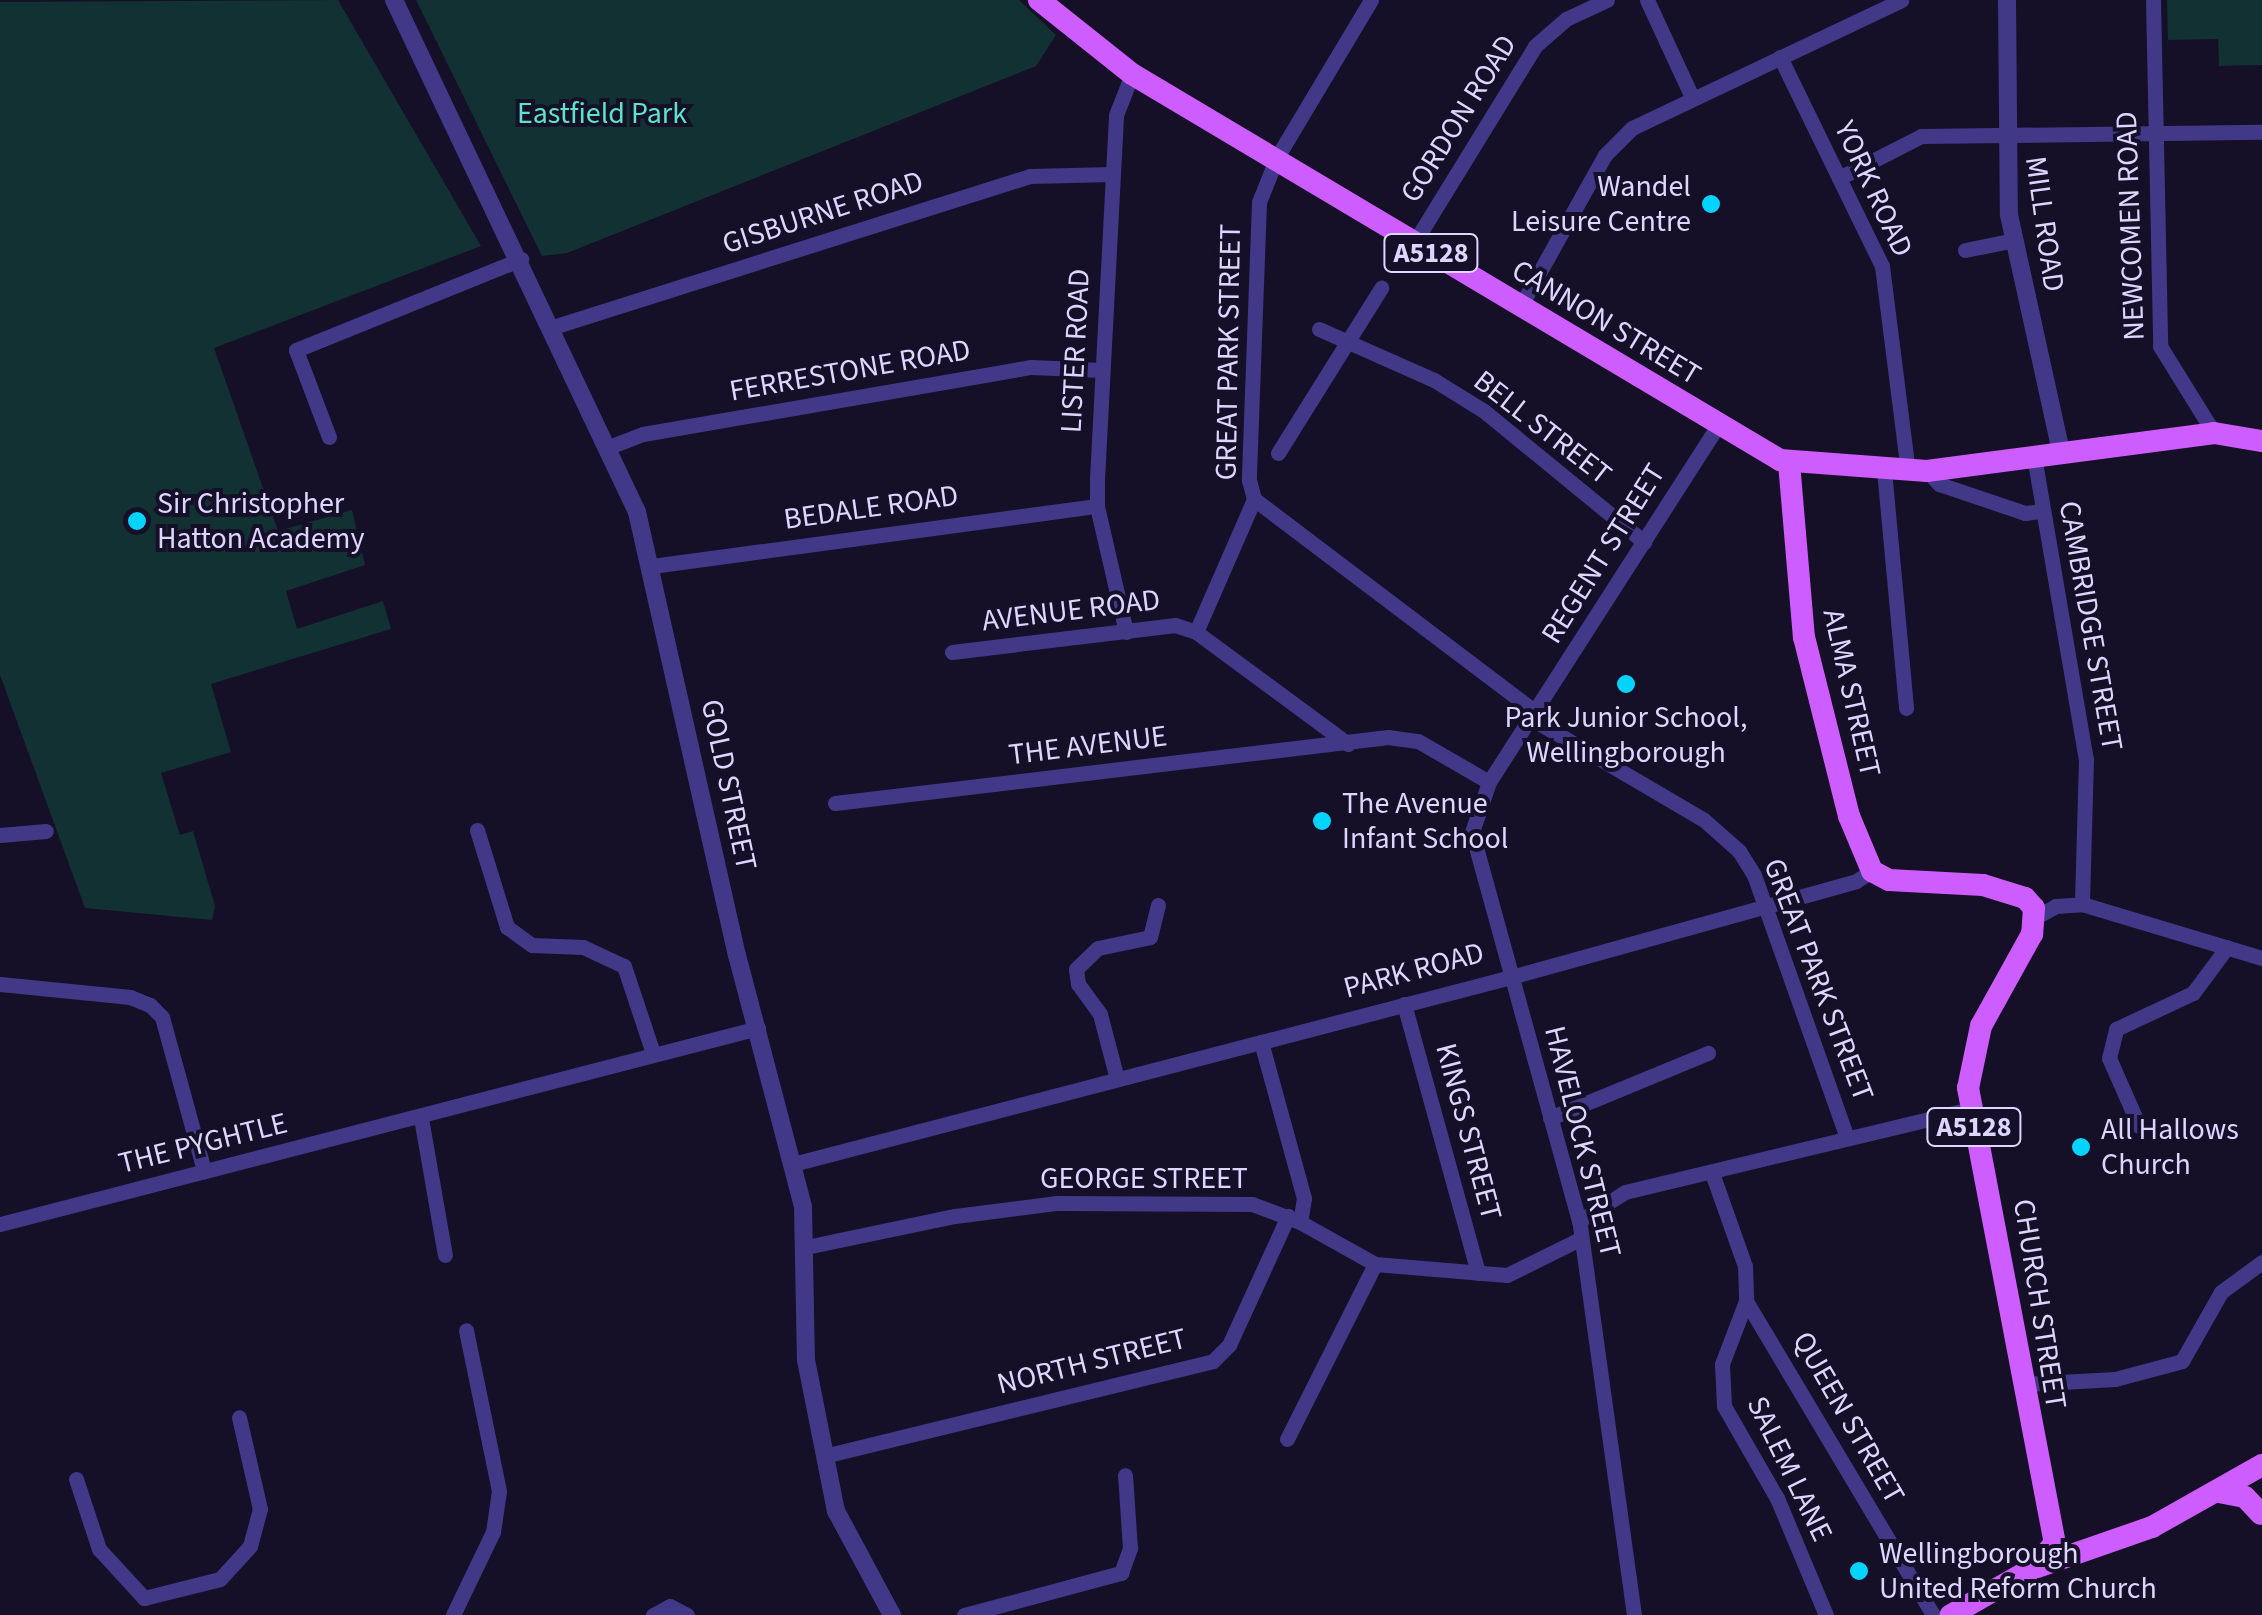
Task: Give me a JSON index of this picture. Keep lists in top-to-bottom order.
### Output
{
  "streets": {
    "main road": [
      "A5128",
      "CANNON STREET",
      "ALMA STREET",
      "CHURCH STREET"
    ],
    "street": [
      "GORDON ROAD",
      "YORK ROAD",
      "GISBURNE ROAD",
      "MILL ROAD",
      "NEWCOMEN ROAD",
      "LISTER ROAD",
      "GREAT PARK STREET",
      "FERRESTONE ROAD",
      "BELL STREET",
      "BEDALE ROAD",
      "REGENT STREET",
      "AVENUE ROAD",
      "CAMBRIDGE STREET",
      "THE AVENUE",
      "GOLD STREET",
      "PARK ROAD",
      "KINGS STREET",
      "HAVELOCK STREET",
      "THE PYGHTLE",
      "GEORGE STREET",
      "NORTH STREET",
      "QUEEN STREET",
      "SALEM LANE"
    ]
  },
  "crossings": [
    ["GORDON ROAD", "CANNON STREET"],
    ["YORK ROAD", "CANNON STREET"],
    ["GISBURNE ROAD", "LISTER ROAD"],
    ["GISBURNE ROAD", "GOLD STREET"],
    ["MILL ROAD", "A5128"],
    ["NEWCOMEN ROAD", "A5128"],
    ["A5128", "CANNON STREET"],
    ["A5128", "LISTER ROAD"],
    ["A5128", "GREAT PARK STREET"],
    ["A5128", "CAMBRIDGE STREET"],
    ["CANNON STREET", "GREAT PARK STREET"],
    ["CANNON STREET", "REGENT STREET"],
    ["CANNON STREET", "CAMBRIDGE STREET"],
    ["CANNON STREET", "ALMA STREET"],
    ["LISTER ROAD", "FERRESTONE ROAD"],
    ["LISTER ROAD", "BEDALE ROAD"],
    ["LISTER ROAD", "AVENUE ROAD"],
    ["GREAT PARK STREET", "REGENT STREET"],
    ["GREAT PARK STREET", "PARK ROAD"],
    ["FERRESTONE ROAD", "GOLD STREET"],
    ["BELL STREET", "REGENT STREET"],
    ["BEDALE ROAD", "GOLD STREET"],
    ["REGENT STREET", "THE AVENUE"],
    ["REGENT STREET", "HAVELOCK STREET"],
    ["ALMA STREET", "PARK ROAD"],
    ["THE AVENUE", "HAVELOCK STREET"],
    ["GOLD STREET", "PARK ROAD"],
    ["GOLD STREET", "THE PYGHTLE"],
    ["GOLD STREET", "GEORGE STREET"],
    ["GOLD STREET", "NORTH STREET"],
    ["PARK ROAD", "KINGS STREET"],
    ["PARK ROAD", "HAVELOCK STREET"],
    ["KINGS STREET", "GEORGE STREET"],
    ["HAVELOCK STREET", "GEORGE STREET"],
    ["GEORGE STREET", "NORTH STREET"],
    ["QUEEN STREET", "SALEM LANE"]
  ],
  "parks": ["Eastfield Park"],
  "places": [
    "Wandel Leisure Centre",
    "Sir Christopher Hatton Academy",
    "Park Junior School, Wellingborough",
    "The Avenue Infant School",
    "All Hallows Church",
    "Wellingborough United Reform Church"
  ]
}
